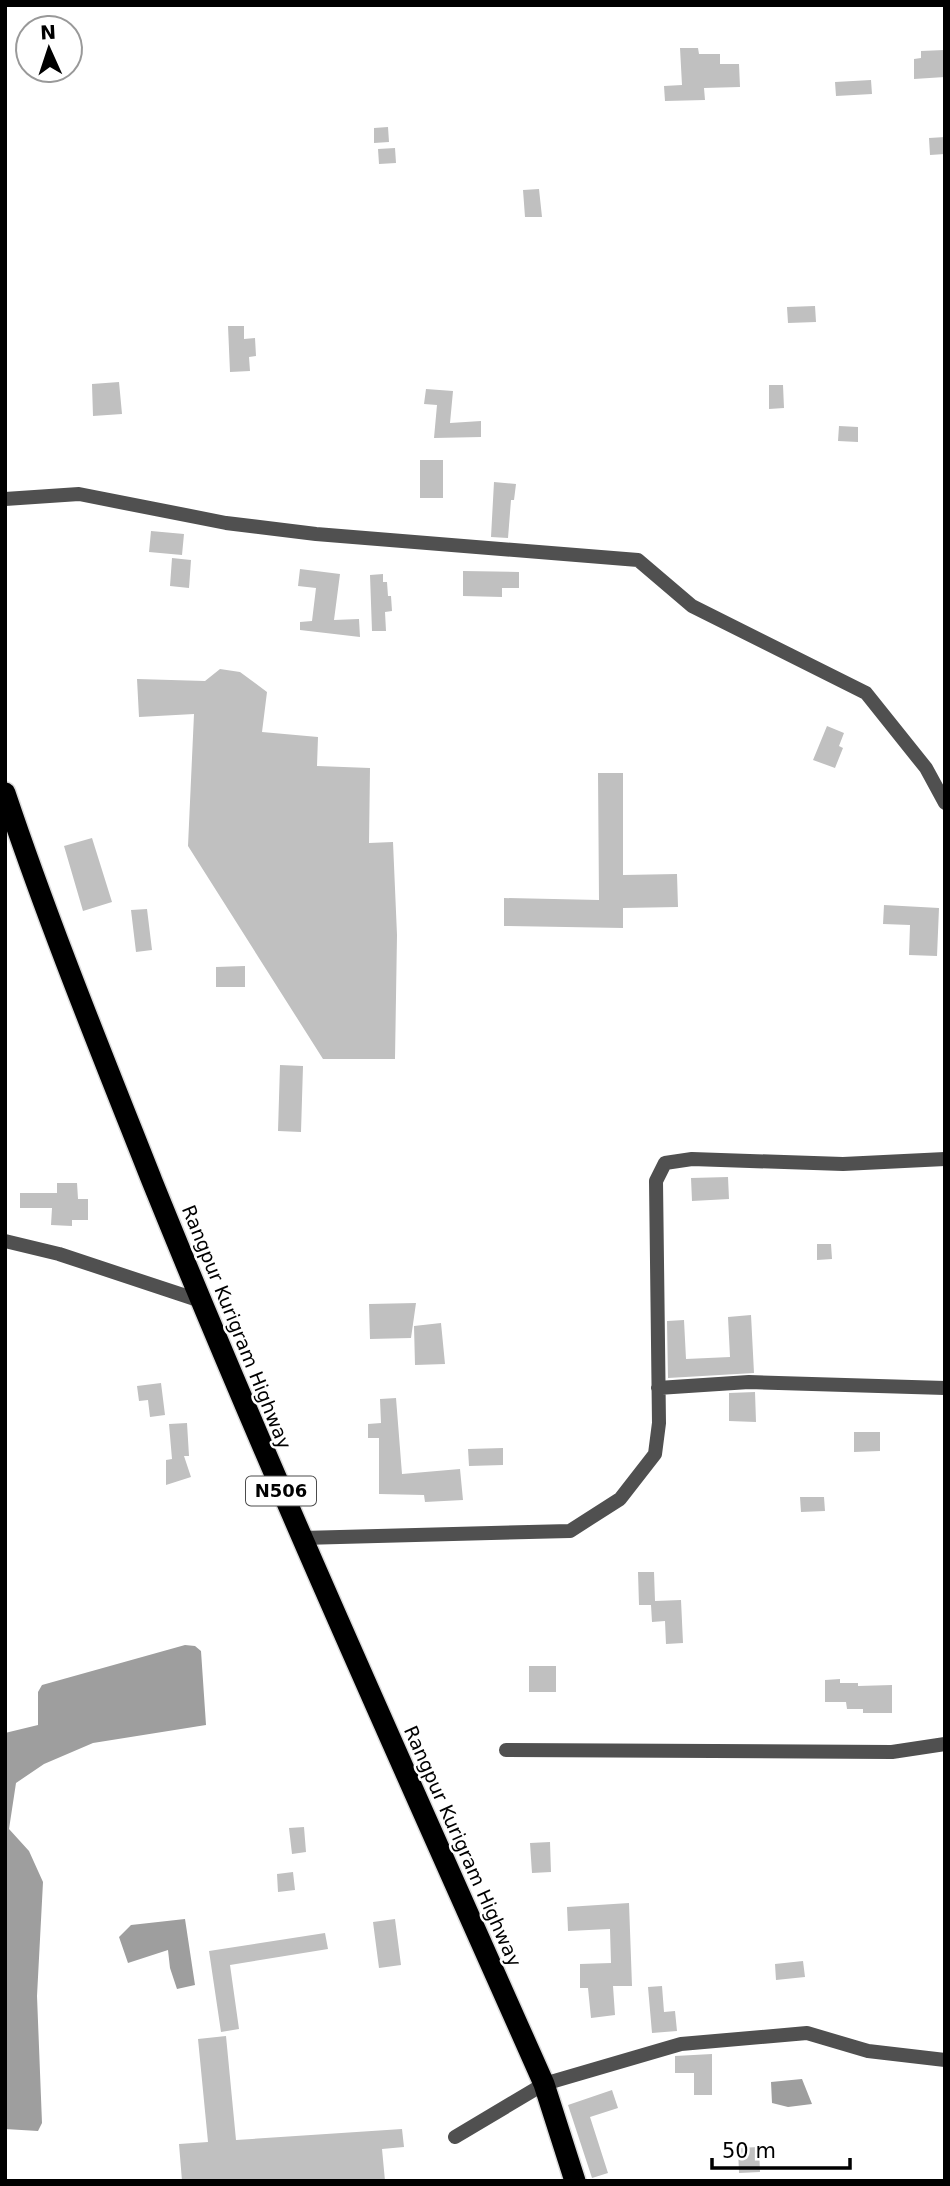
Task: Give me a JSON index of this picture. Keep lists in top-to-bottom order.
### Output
{
  "streets": {
    "highway": ["Rangpur Kurigram Highway", "N506"]
  },
  "scale_bar": "50 m",
  "north": "top"
}
